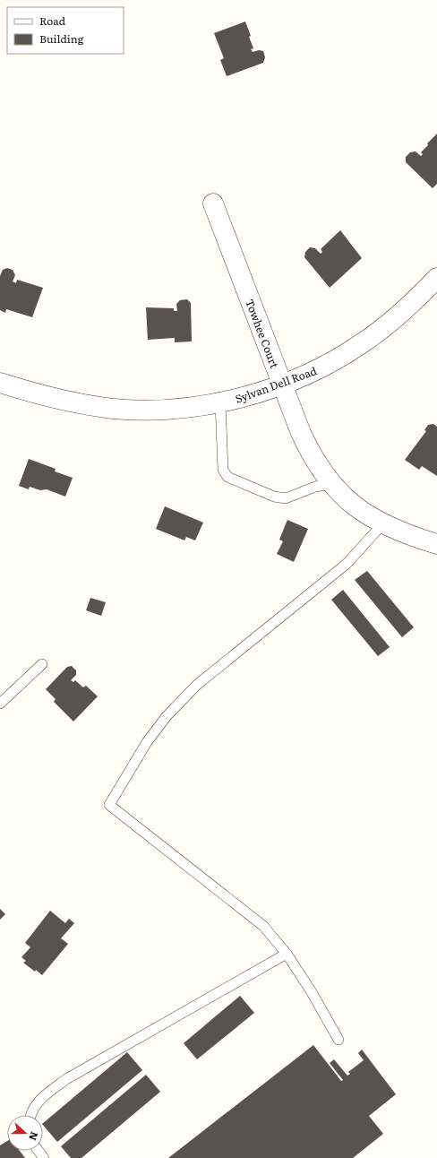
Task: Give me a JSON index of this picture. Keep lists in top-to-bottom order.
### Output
{
  "streets": {
    "street": ["Towhee Court", "Sylvan Dell Road"]
  },
  "crossings": [
    ["Towhee Court", "Sylvan Dell Road"]
  ],
  "legend": ["Road", "Building"],
  "north": "right"
}
